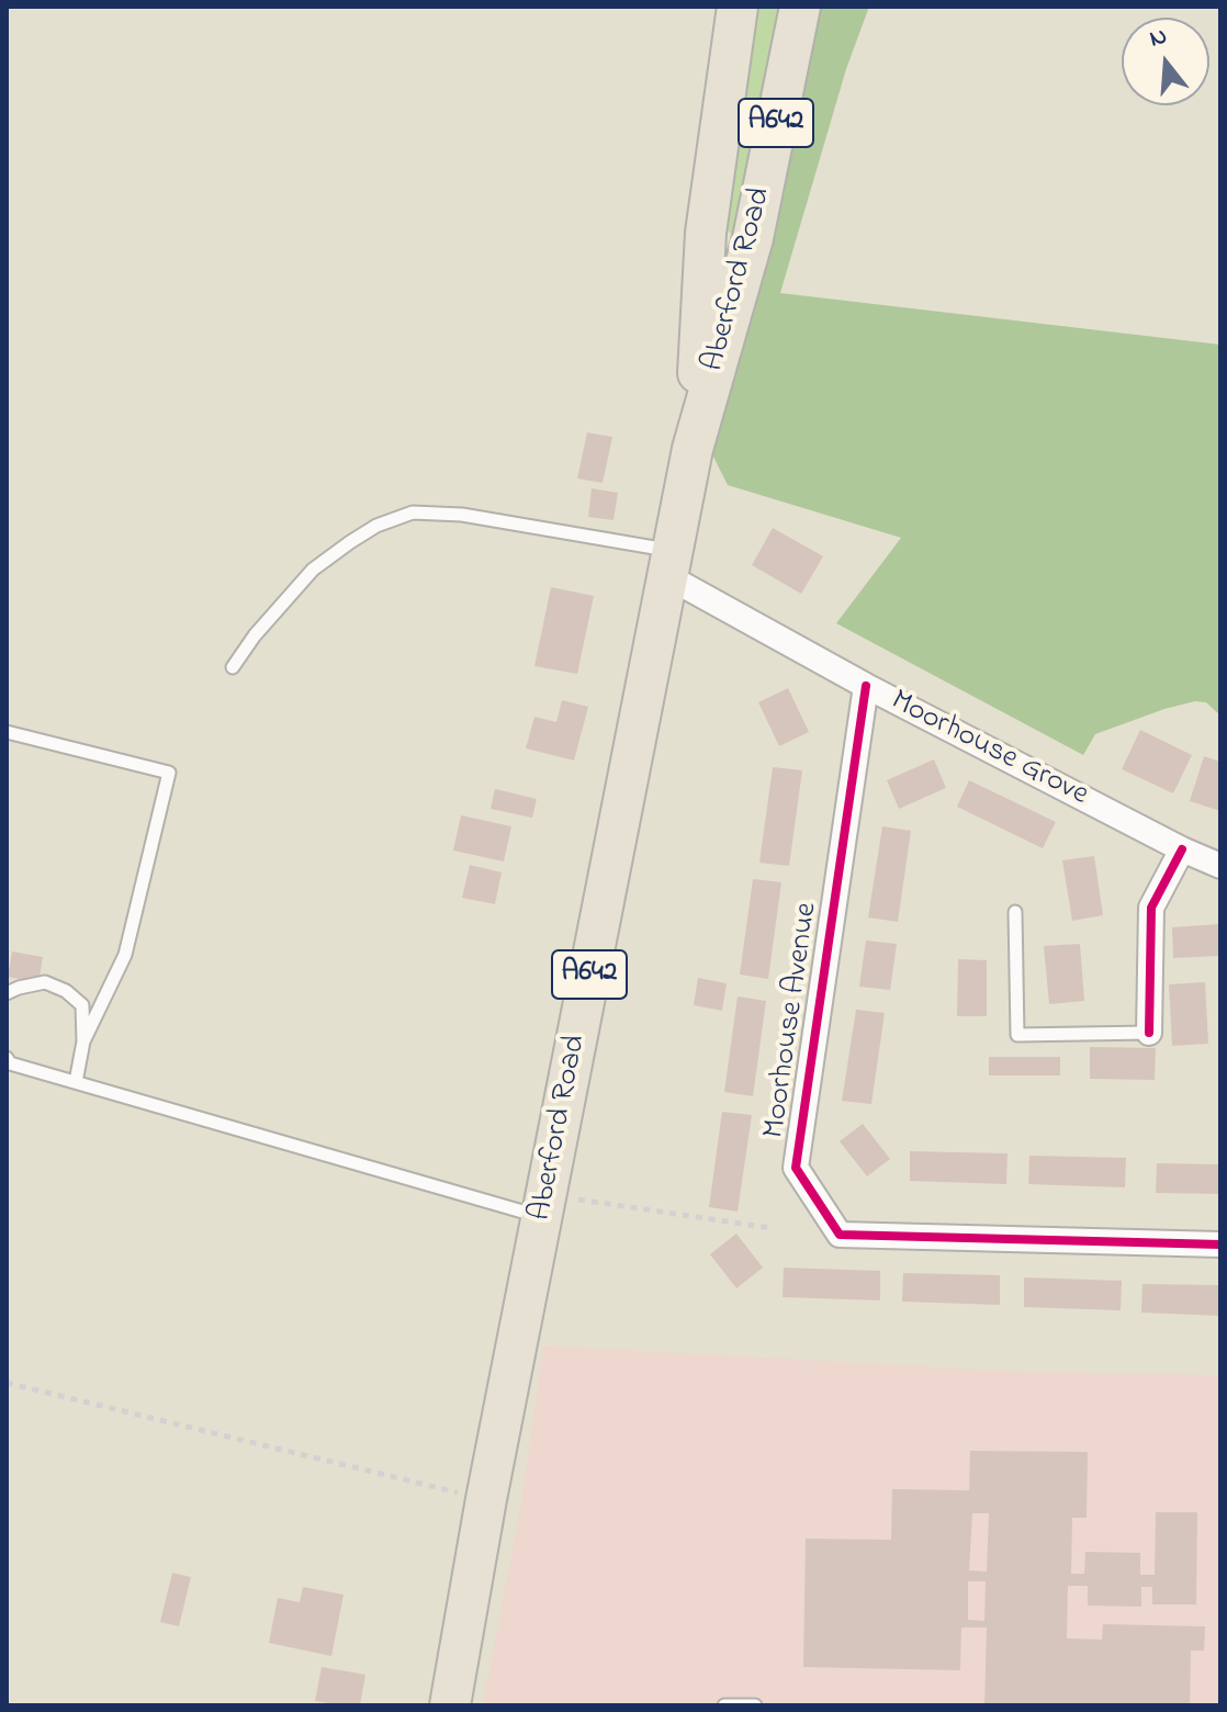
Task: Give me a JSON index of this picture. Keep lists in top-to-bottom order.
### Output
{
  "streets": {
    "main road": ["A642", "Aberford Road"],
    "street": ["Moorhouse Grove", "Moorhouse Avenue"]
  },
  "crossings": [
    ["Aberford Road", "Moorhouse Grove"],
    ["Moorhouse Grove", "Moorhouse Avenue"]
  ],
  "north": "top"
}
